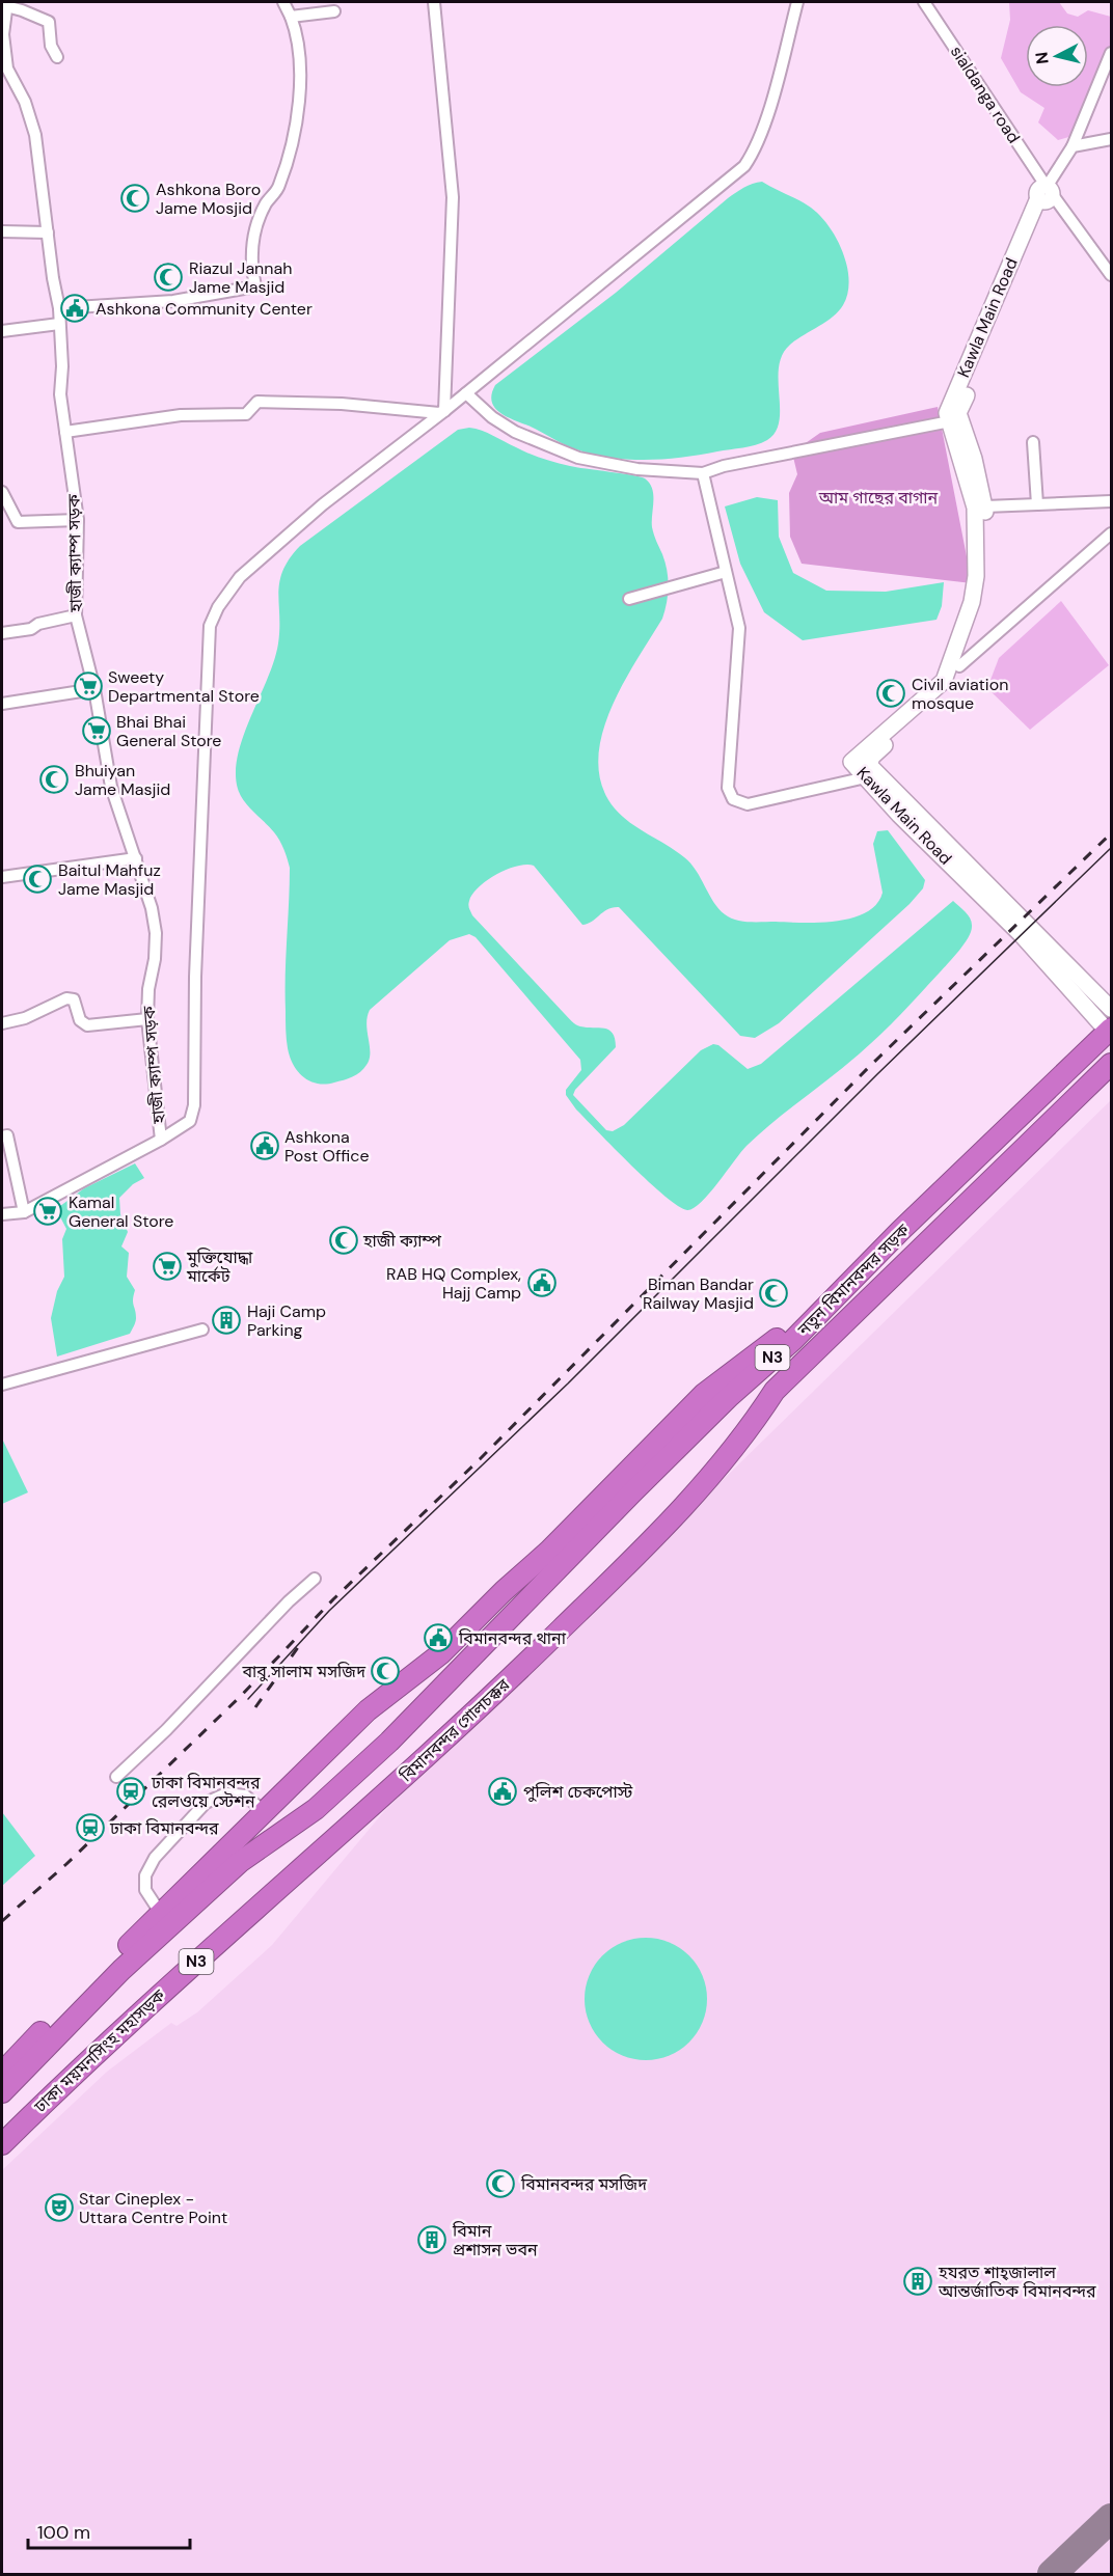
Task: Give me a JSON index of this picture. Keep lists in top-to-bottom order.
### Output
{
  "streets": {
    "highway": [
      "নতুন বিমানবন্দর সড়ক",
      "N3",
      "বিমানবন্দর গোলচক্কর",
      "ঢাকা ময়মনসিংহ মহাসড়ক"
    ],
    "street": ["sialdanga road", "Kawla Main Road", "হাজী ক্যাম্প সড়ক"]
  },
  "crossings": [
    ["sialdanga road", "Kawla Main Road"],
    ["Kawla Main Road", "নতুন বিমানবন্দর সড়ক"],
    ["নতুন বিমানবন্দর সড়ক", "বিমানবন্দর গোলচক্কর"],
    ["বিমানবন্দর গোলচক্কর", "ঢাকা ময়মনসিংহ মহাসড়ক"]
  ],
  "parks": ["আম গাছের বাগান"],
  "places": {
    "mosque": [
      "Ashkona Boro Jame Mosjid",
      "Riazul Jannah Jame Masjid",
      "Civil aviation mosque",
      "Bhuiyan Jame Masjid",
      "Baitul Mahfuz Jame Masjid",
      "হাজী ক্যাম্প",
      "Biman Bandar Railway Masjid",
      "বাবু সালাম মসজিদ",
      "বিমানবন্দর মসজিদ"
    ],
    "public building": [
      "Ashkona Community Center",
      "Ashkona Post Office",
      "RAB HQ Complex, Hajj Camp",
      "বিমানবন্দর থানা",
      "পুলিশ চেকপোস্ট"
    ],
    "supermarket": [
      "Sweety Departmental Store",
      "Bhai Bhai General Store",
      "Kamal General Store",
      "মুক্তিযোদ্ধা মার্কেট"
    ],
    "building": ["Haji Camp Parking", "বিমান প্রশাসন ভবন", "হযরত শাহ্‌জালাল আন্তর্জাতিক বিমানবন্দর"],
    "station": ["ঢাকা বিমানবন্দর রেলওয়ে স্টেশন", "ঢাকা বিমানবন্দর"],
    "theatre": ["Star Cineplex - Uttara Centre Point"]
  },
  "scale_bar": "100 m",
  "north": "left"
}
